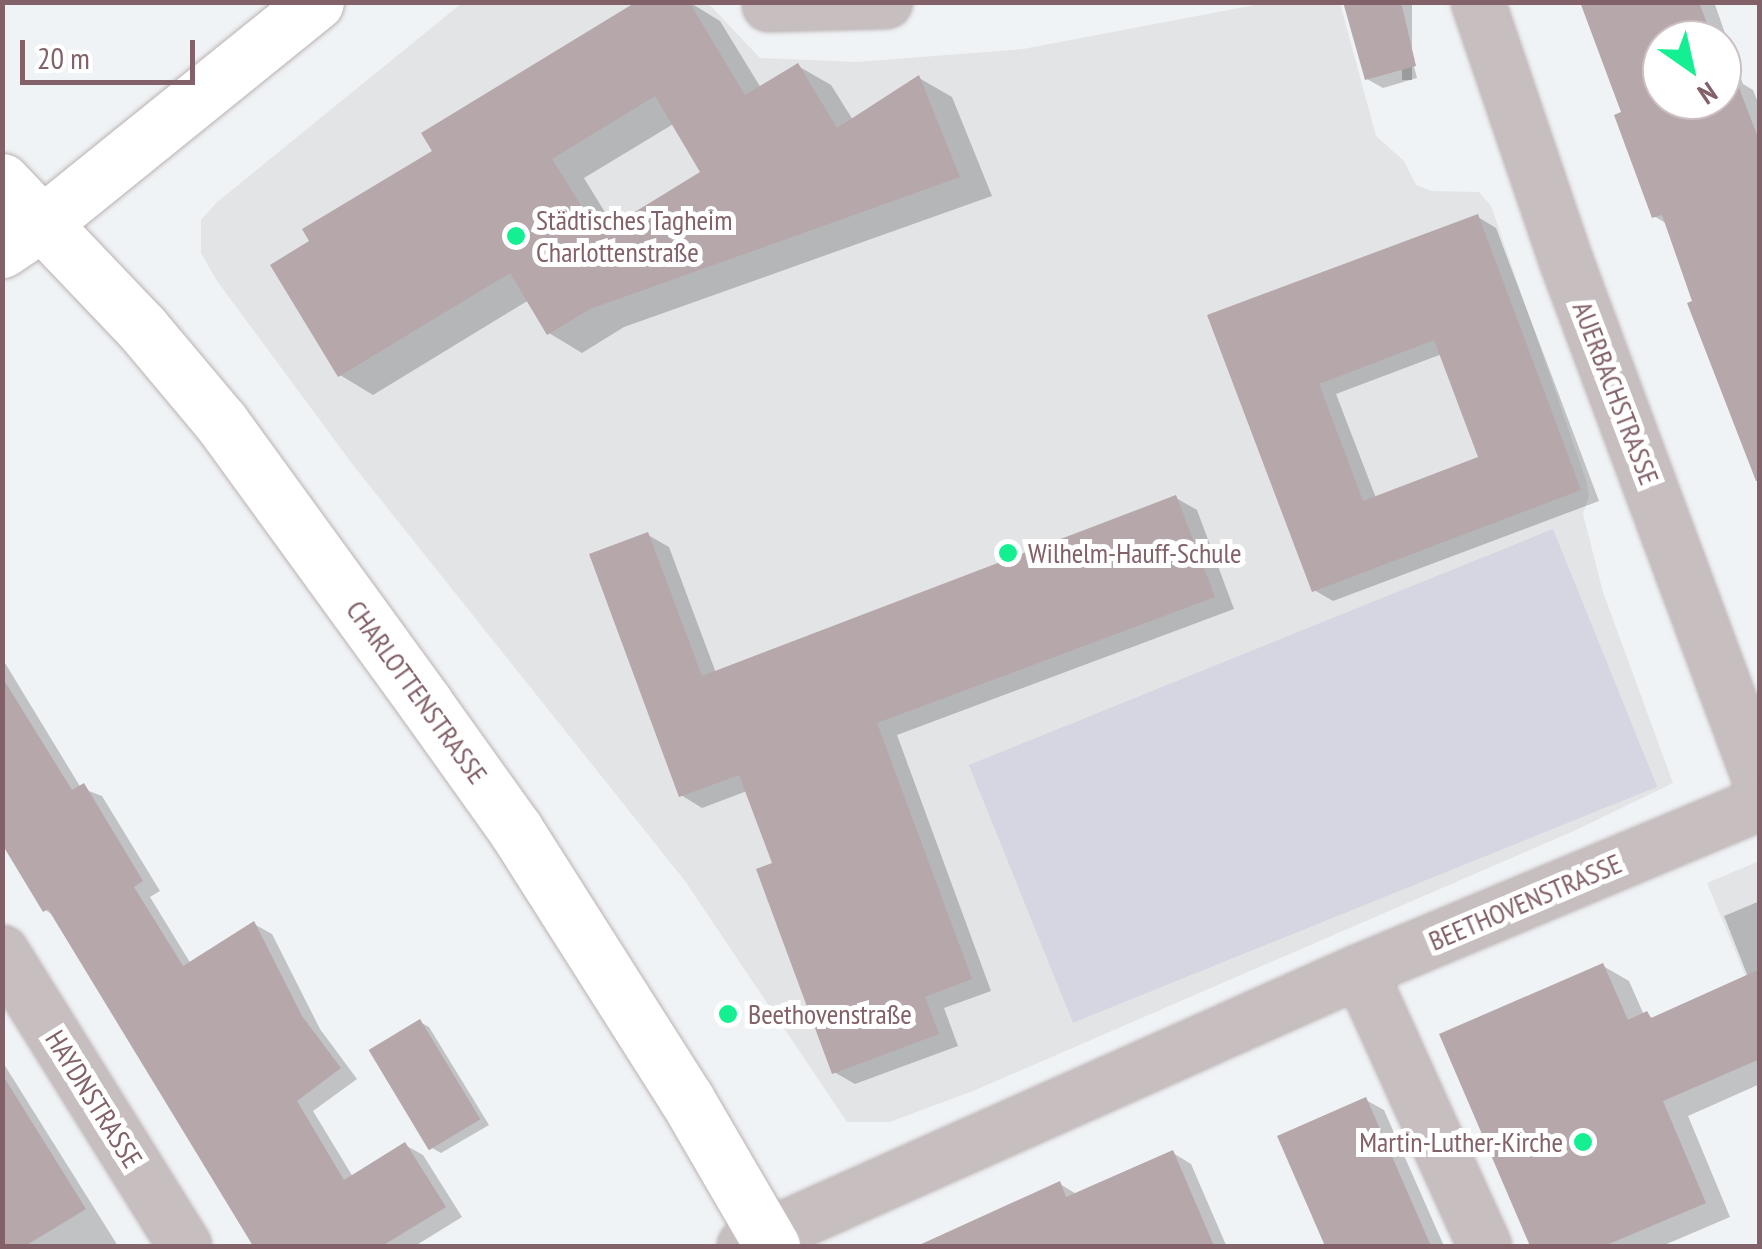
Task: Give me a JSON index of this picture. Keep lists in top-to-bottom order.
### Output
{
  "streets": {
    "main road": ["CHARLOTTENSTRASSE"],
    "street": ["AUERBACHSTRASSE", "BEETHOVENSTRASSE", "HAYDNSTRASSE"]
  },
  "crossings": [
    ["CHARLOTTENSTRASSE", "BEETHOVENSTRASSE"]
  ],
  "places": [
    "Städtisches Tagheim Charlottenstraße",
    "Wilhelm-Hauff-Schule",
    "Beethovenstraße",
    "Martin-Luther-Kirche"
  ],
  "scale_bar": "20 m",
  "north": "bottom right"
}
